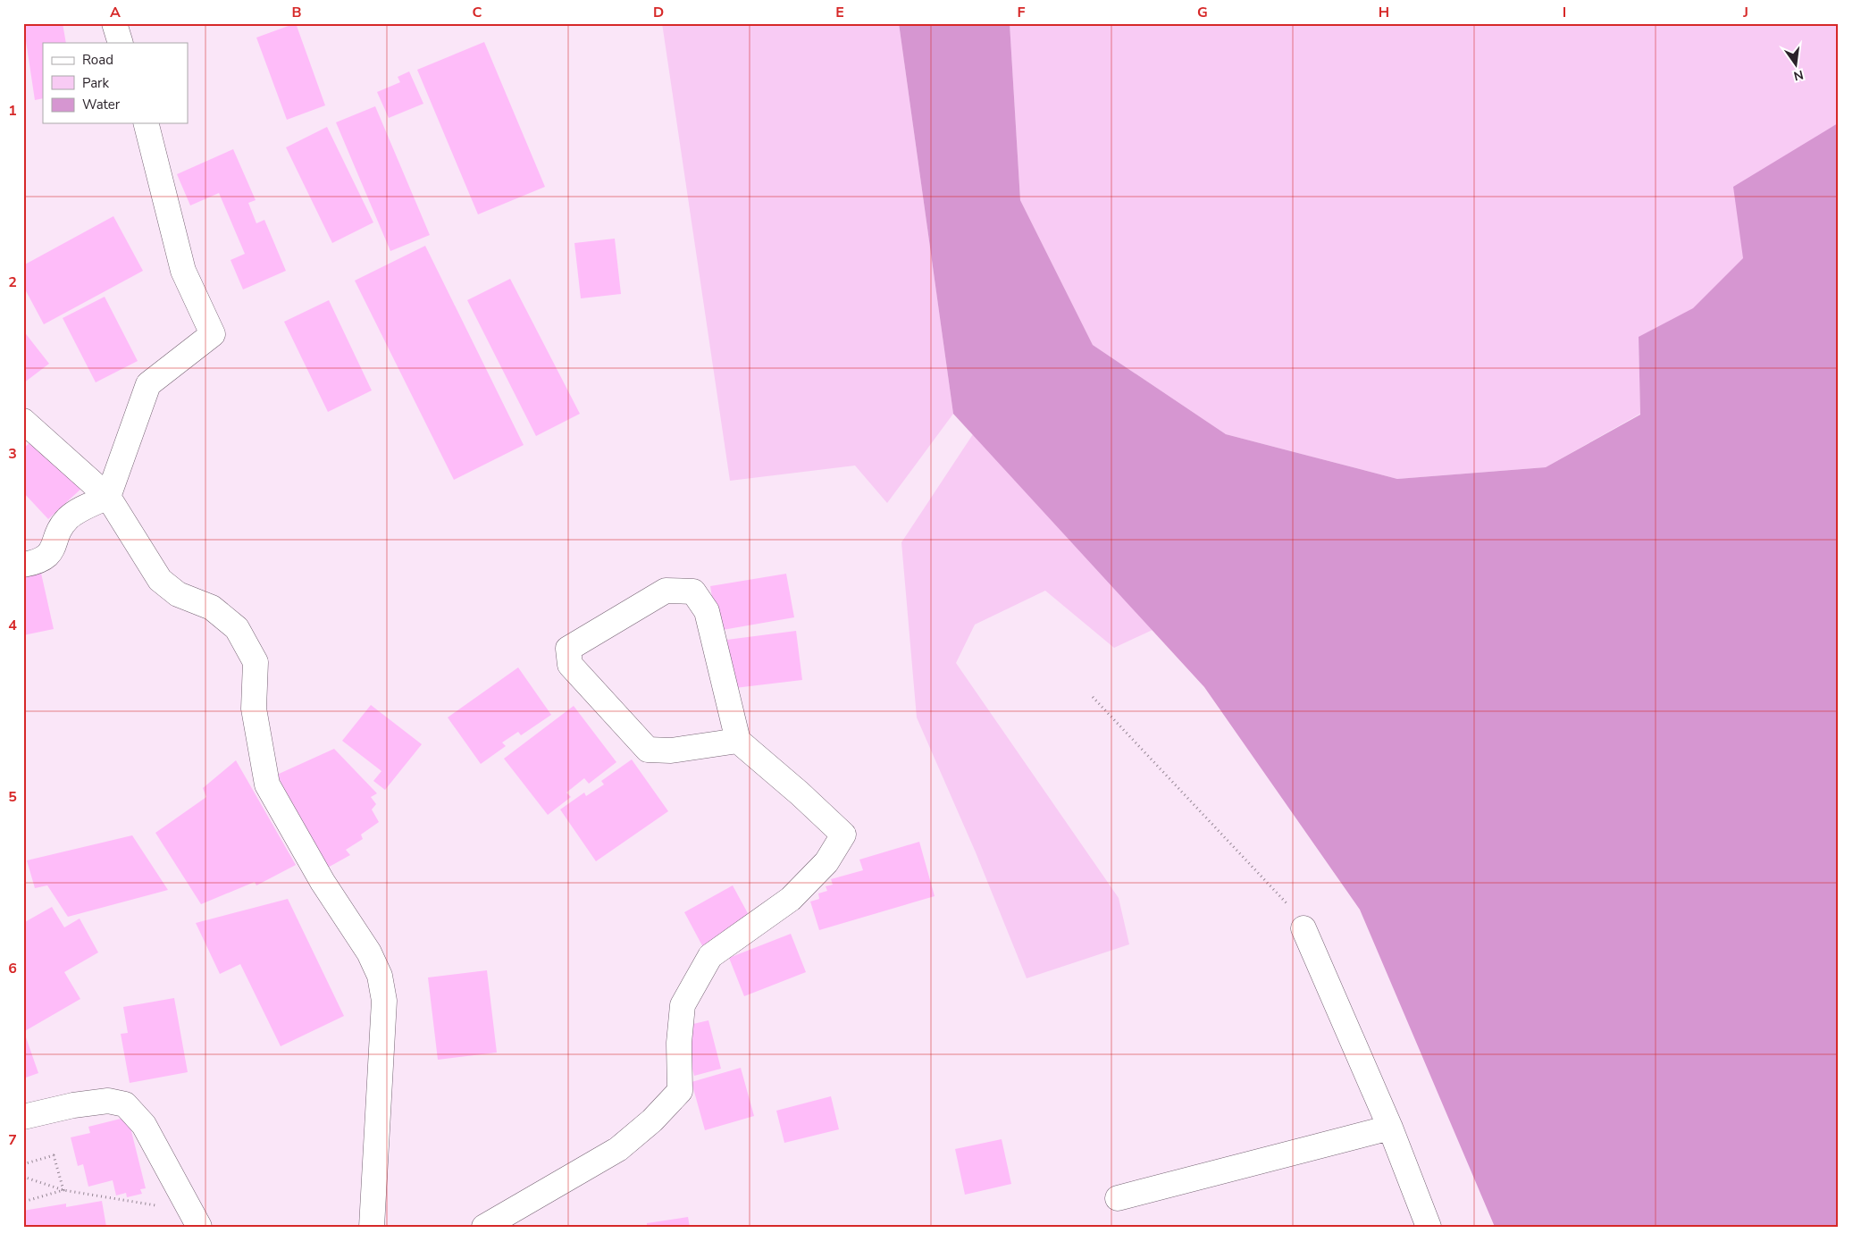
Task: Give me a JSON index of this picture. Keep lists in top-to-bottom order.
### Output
{
  "legend": ["Road", "Park", "Water"],
  "north": "bottom",
  "grid": {
    "columns": [
      "A",
      "B",
      "C",
      "D",
      "E",
      "F",
      "G",
      "H",
      "I",
      "J"
    ],
    "rows": [
      "1",
      "2",
      "3",
      "4",
      "5",
      "6",
      "7"
    ]
  }
}
